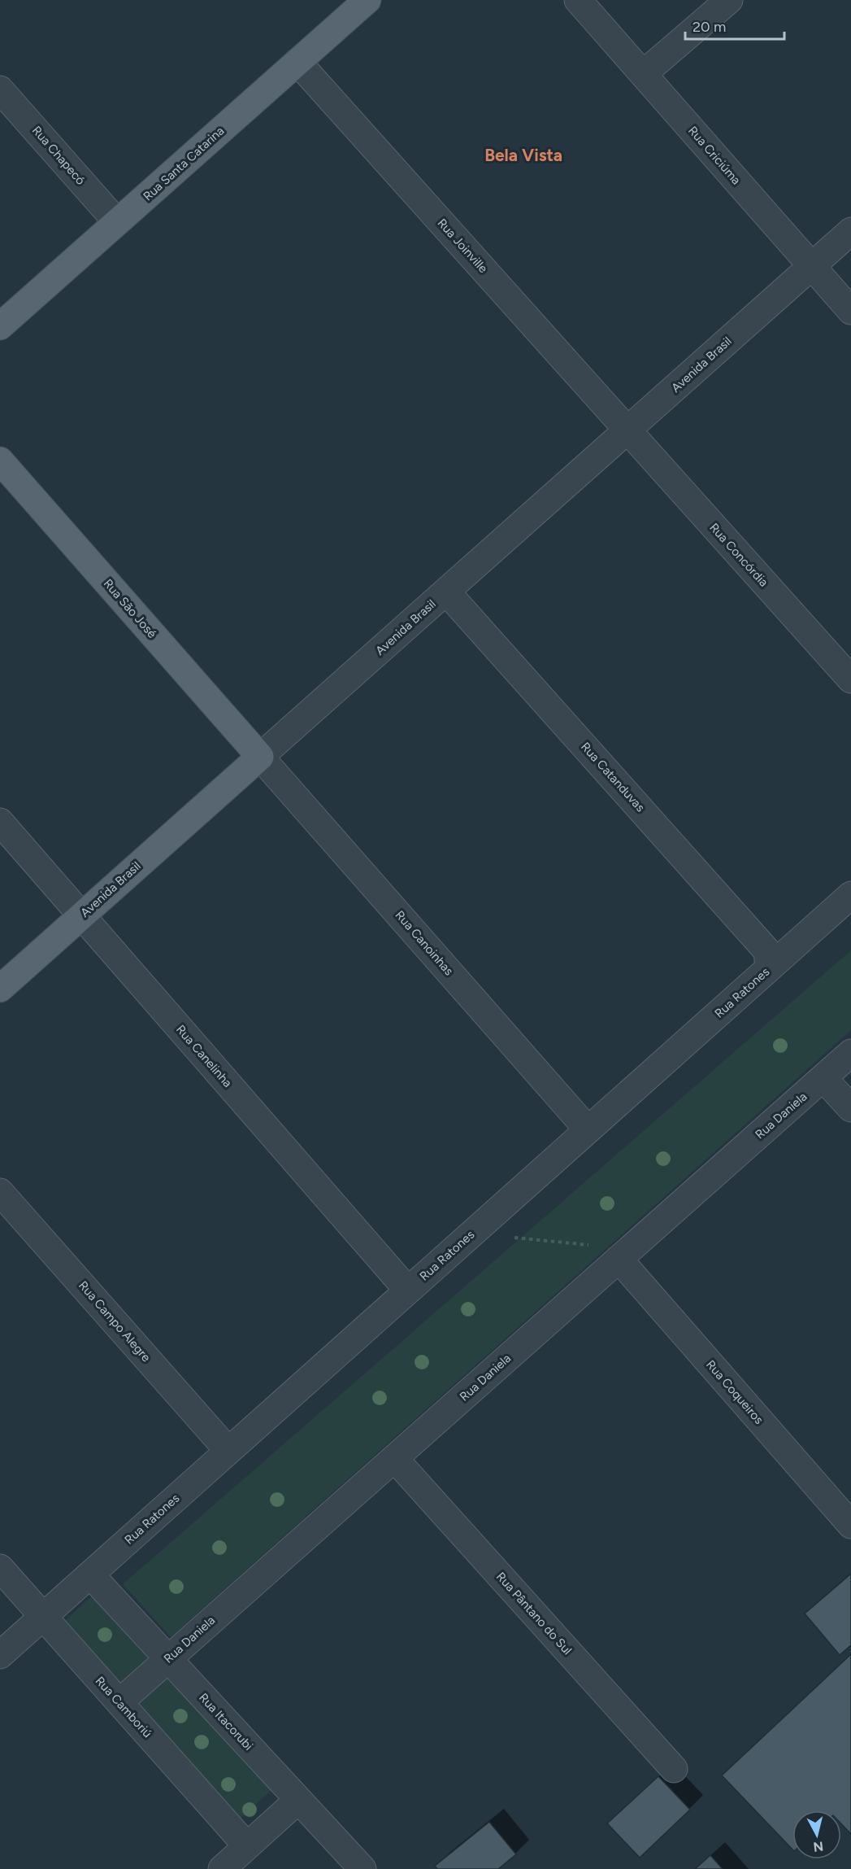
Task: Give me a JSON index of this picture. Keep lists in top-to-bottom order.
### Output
{
  "streets": {
    "main road": ["Rua Santa Catarina", "Avenida Brasil", "Rua São José"],
    "street": [
      "Rua Chapecó",
      "Rua Criciúma",
      "Rua Joinville",
      "Rua Concórdia",
      "Rua Catanduvas",
      "Rua Canoinhas",
      "Rua Ratones",
      "Rua Canelinha",
      "Rua Daniela",
      "Rua Campo Alegre",
      "Rua Coqueiros",
      "Rua Pântano do Sul",
      "Rua Camboriú",
      "Rua Itacorubi"
    ]
  },
  "crossings": [
    ["Rua Chapecó", "Rua Santa Catarina"],
    ["Rua Criciúma", "Avenida Brasil"],
    ["Rua Santa Catarina", "Rua Joinville"],
    ["Rua Joinville", "Avenida Brasil"],
    ["Rua Joinville", "Rua Concórdia"],
    ["Avenida Brasil", "Rua Concórdia"],
    ["Avenida Brasil", "Rua São José"],
    ["Avenida Brasil", "Rua Catanduvas"],
    ["Avenida Brasil", "Rua Canoinhas"],
    ["Avenida Brasil", "Rua Canelinha"],
    ["Rua São José", "Rua Canoinhas"],
    ["Rua Catanduvas", "Rua Ratones"],
    ["Rua Canoinhas", "Rua Ratones"],
    ["Rua Ratones", "Rua Canelinha"],
    ["Rua Ratones", "Rua Campo Alegre"],
    ["Rua Ratones", "Rua Camboriú"],
    ["Rua Ratones", "Rua Itacorubi"],
    ["Rua Daniela", "Rua Coqueiros"],
    ["Rua Daniela", "Rua Pântano do Sul"],
    ["Rua Daniela", "Rua Camboriú"],
    ["Rua Daniela", "Rua Itacorubi"]
  ],
  "districts": ["Bela Vista"],
  "scale_bar": "20 m",
  "north": "bottom"
}
